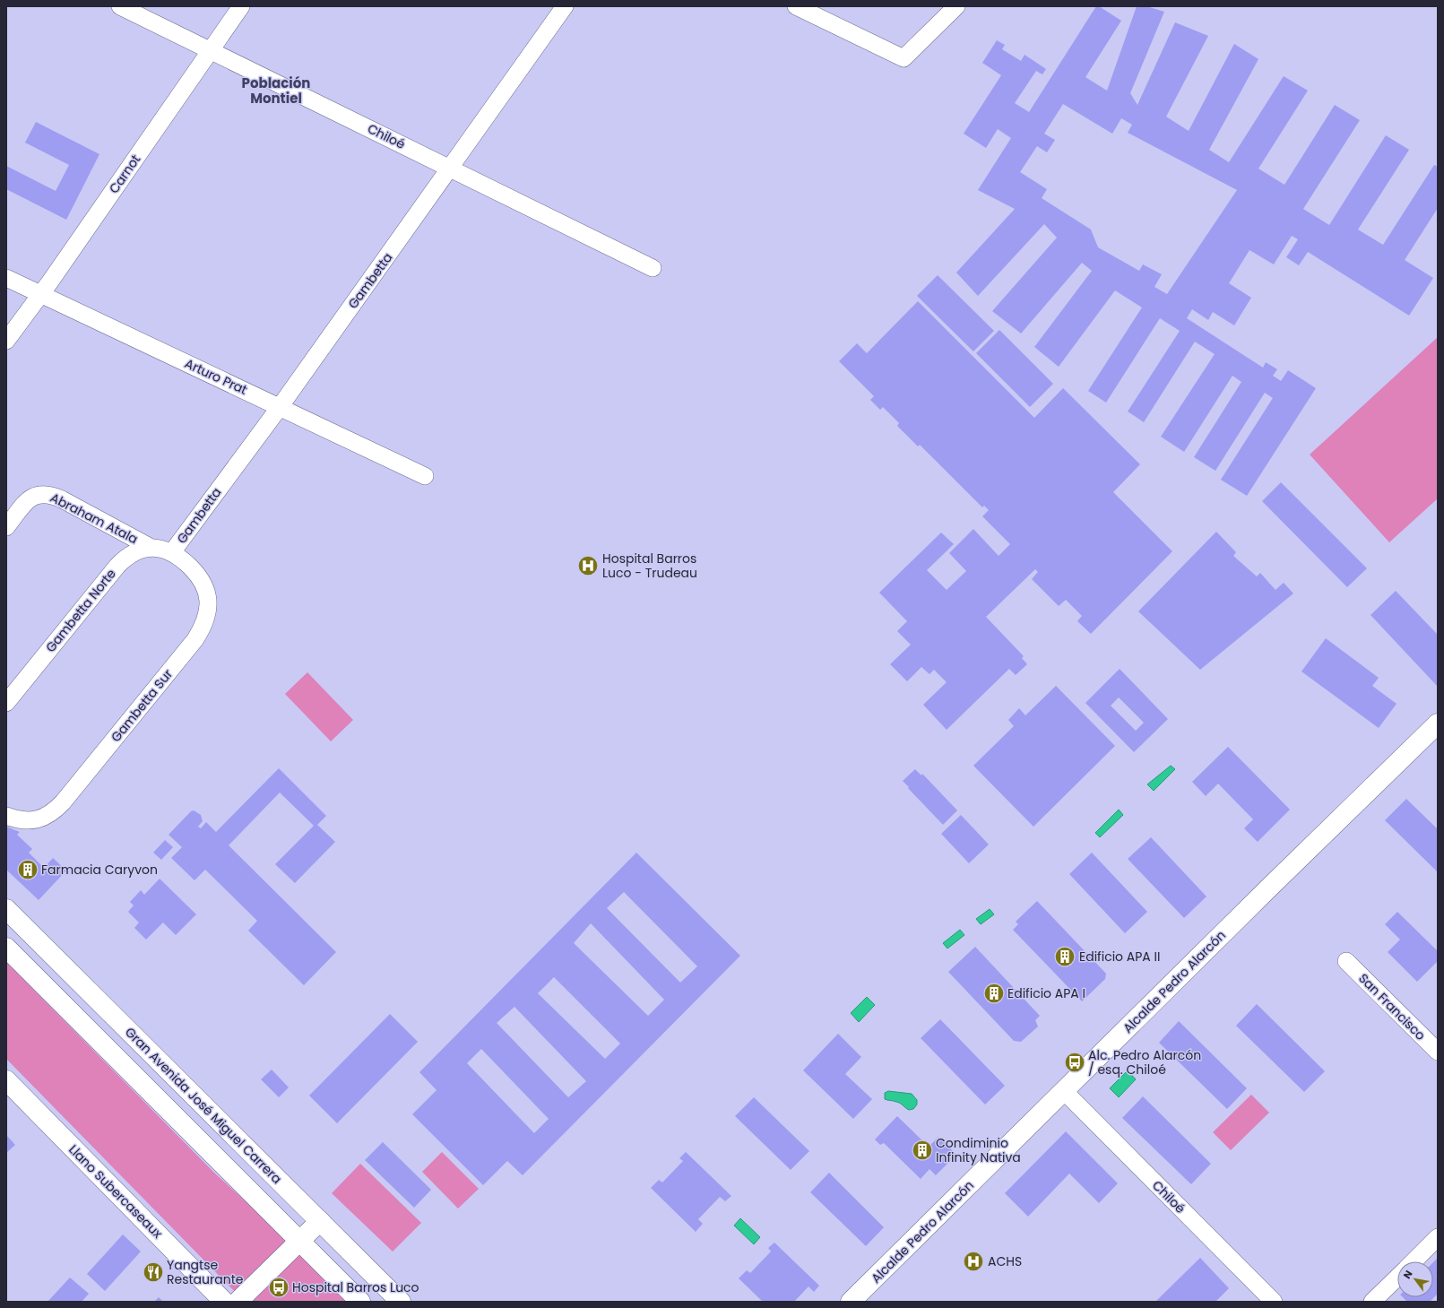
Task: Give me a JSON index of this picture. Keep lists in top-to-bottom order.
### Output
{
  "streets": {
    "street": [
      "Chiloé",
      "Carnot",
      "Gambetta",
      "Arturo Prat",
      "Abraham Atala",
      "Gambetta Norte",
      "Gambetta Sur",
      "Alcalde Pedro Alarcón",
      "San Francisco",
      "Gran Avenida José Miguel Carrera",
      "Llano Subercaseaux"
    ]
  },
  "crossings": [
    ["Chiloé", "Carnot"],
    ["Chiloé", "Gambetta"],
    ["Chiloé", "Alcalde Pedro Alarcón"],
    ["Carnot", "Arturo Prat"],
    ["Gambetta", "Arturo Prat"],
    ["Gambetta", "Gambetta Norte"],
    ["Gambetta", "Gambetta Sur"],
    ["Abraham Atala", "Gambetta Norte"],
    ["Gambetta Norte", "Gambetta Sur"]
  ],
  "districts": ["Población Montiel"],
  "places": {
    "hospital": ["Hospital Barros Luco - Trudeau", "ACHS"],
    "building": [
      "Farmacia Caryvon",
      "Edificio APA II",
      "Edificio APA I",
      "Condiminio Infinity Nativa"
    ],
    "bus stop": ["Alc. Pedro Alarcón / esq. Chiloé", "Hospital Barros Luco"],
    "restaurant": ["Yangtse Restaurante"]
  },
  "north": "top left"
}
